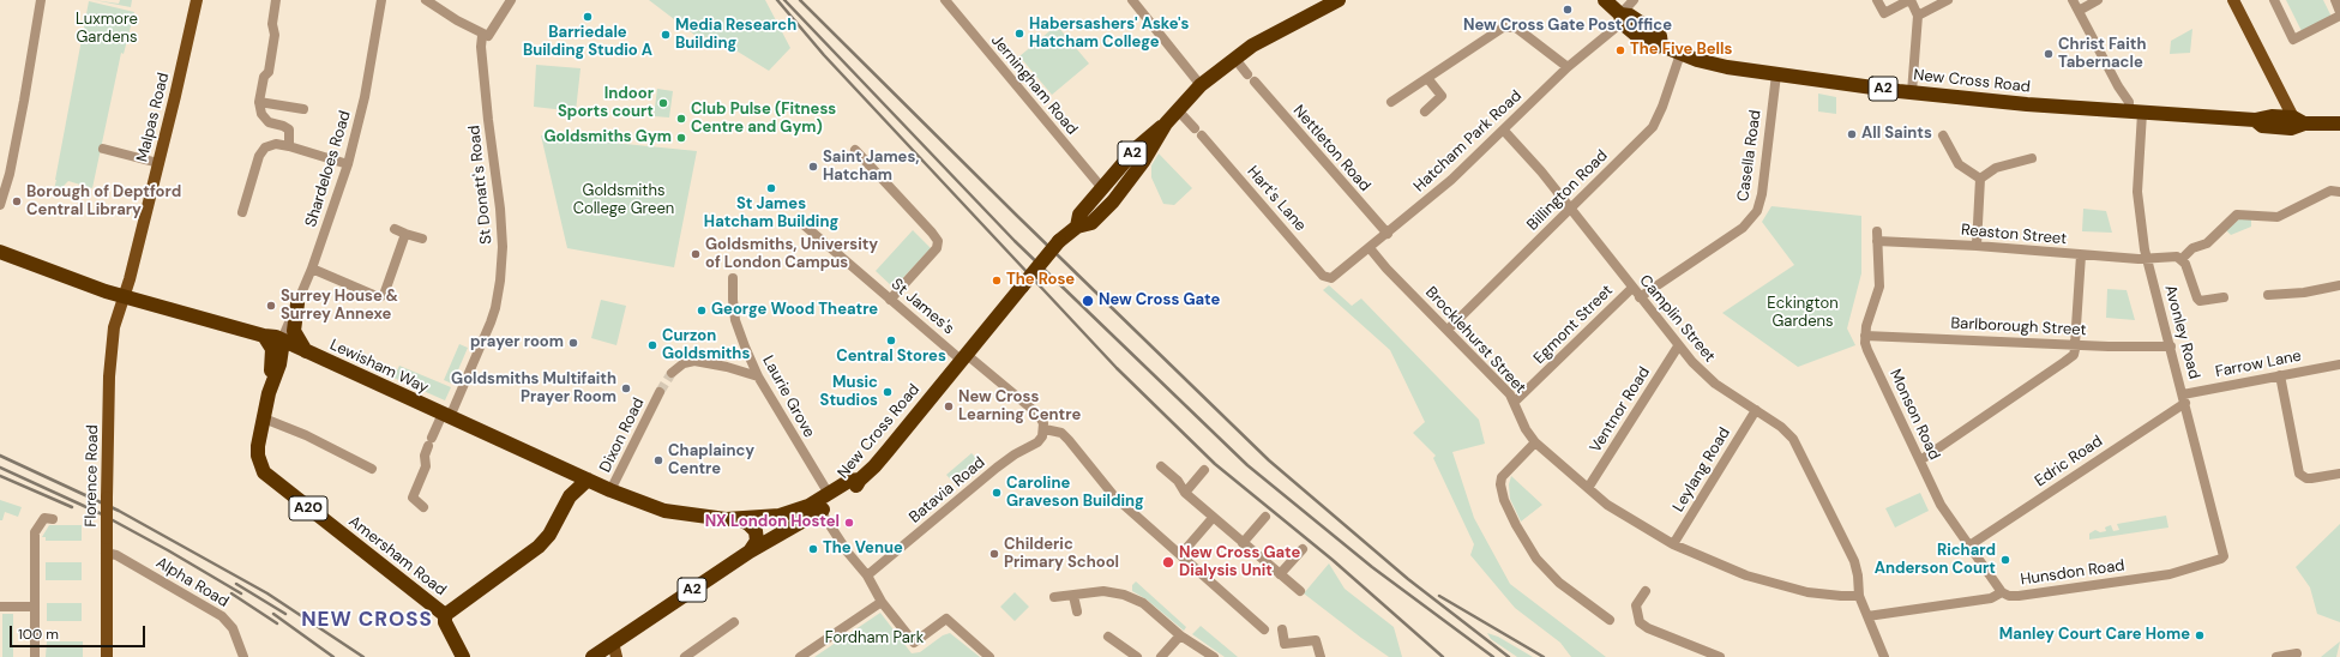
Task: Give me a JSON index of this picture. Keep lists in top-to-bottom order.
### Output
{
  "streets": {
    "highway": [
      "New Cross Road",
      "A2",
      "Lewisham Way",
      "A20",
      "Amersham Road"
    ],
    "main road": ["Malpas Road", "Florence Road"],
    "street": [
      "Jerningham Road",
      "Hatcham Park Road",
      "Nettleton Road",
      "Casella Road",
      "Shardeloes Road",
      "St Donatt's Road",
      "Billington Road",
      "Hart's Lane",
      "Reaston Street",
      "St James's",
      "Camplin Street",
      "Egmont Street",
      "Barlborough Street",
      "Avonley Road",
      "Brocklehurst Street",
      "Farrow Lane",
      "Laurie Grove",
      "Ventnor Road",
      "Monson Road",
      "Dixon Road",
      "Edric Road",
      "Leylang Road",
      "Batavia Road",
      "Hunsdon Road",
      "Alpha Road"
    ]
  },
  "crossings": [
    ["New Cross Road", "Jerningham Road"],
    ["New Cross Road", "Hatcham Park Road"],
    ["New Cross Road", "Casella Road"],
    ["New Cross Road", "Billington Road"],
    ["New Cross Road", "Hart's Lane"],
    ["New Cross Road", "St James's"],
    ["New Cross Road", "Avonley Road"],
    ["New Cross Road", "Lewisham Way"],
    ["Malpas Road", "Lewisham Way"],
    ["Malpas Road", "Florence Road"],
    ["Hatcham Park Road", "Nettleton Road"],
    ["Hatcham Park Road", "Hart's Lane"],
    ["Hatcham Park Road", "Camplin Street"],
    ["Hatcham Park Road", "Brocklehurst Street"],
    ["Casella Road", "Camplin Street"],
    ["Shardeloes Road", "Lewisham Way"],
    ["Shardeloes Road", "Amersham Road"],
    ["St Donatt's Road", "Lewisham Way"],
    ["Billington Road", "Camplin Street"],
    ["Billington Road", "Brocklehurst Street"],
    ["Reaston Street", "Barlborough Street"],
    ["Reaston Street", "Avonley Road"],
    ["Reaston Street", "Monson Road"],
    ["St James's", "Batavia Road"],
    ["Camplin Street", "Egmont Street"],
    ["Camplin Street", "Brocklehurst Street"],
    ["Camplin Street", "Ventnor Road"],
    ["Camplin Street", "Leylang Road"],
    ["Camplin Street", "Hunsdon Road"],
    ["Egmont Street", "Brocklehurst Street"],
    ["Barlborough Street", "Avonley Road"],
    ["Barlborough Street", "Monson Road"],
    ["Avonley Road", "Farrow Lane"],
    ["Avonley Road", "Edric Road"],
    ["Avonley Road", "Hunsdon Road"],
    ["Brocklehurst Street", "Ventnor Road"],
    ["Brocklehurst Street", "Leylang Road"],
    ["Farrow Lane", "Edric Road"],
    ["Lewisham Way", "Laurie Grove"],
    ["Lewisham Way", "Dixon Road"],
    ["Lewisham Way", "Florence Road"],
    ["Lewisham Way", "Amersham Road"],
    ["Monson Road", "Edric Road"],
    ["Monson Road", "Hunsdon Road"],
    ["Florence Road", "Alpha Road"]
  ],
  "districts": ["NEW CROSS"],
  "parks": [
    "Luxmore Gardens",
    "Goldsmiths College Green",
    "Eckington Gardens",
    "Fordham Park"
  ],
  "places": [
    "New Cross Gate Post Office",
    "Barriedale Building Studio A",
    "Habersashers' Aske's Hatcham College",
    "Media Research Building",
    "The Five Bells",
    "Christ Faith Tabernacle",
    "Indoor Sports court",
    "Club Pulse (Fitness Centre and Gym)",
    "All Saints",
    "Goldsmiths Gym",
    "Saint James, Hatcham",
    "St James Hatcham Building",
    "Borough of Deptford Central Library",
    "Goldsmiths, University of London Campus",
    "The Rose",
    "New Cross Gate",
    "Surrey House & Surrey Annexe",
    "George Wood Theatre",
    "Central Stores",
    "prayer room",
    "Curzon Goldsmiths",
    "Goldsmiths Multifaith Prayer Room",
    "Music Studios",
    "New Cross Learning Centre",
    "Chaplaincy Centre",
    "Caroline Graveson Building",
    "NX London Hostel",
    "The Venue",
    "Childeric Primary School",
    "Richard Anderson Court",
    "New Cross Gate Dialysis Unit",
    "Manley Court Care Home"
  ],
  "scale_bar": "100 m"
}
